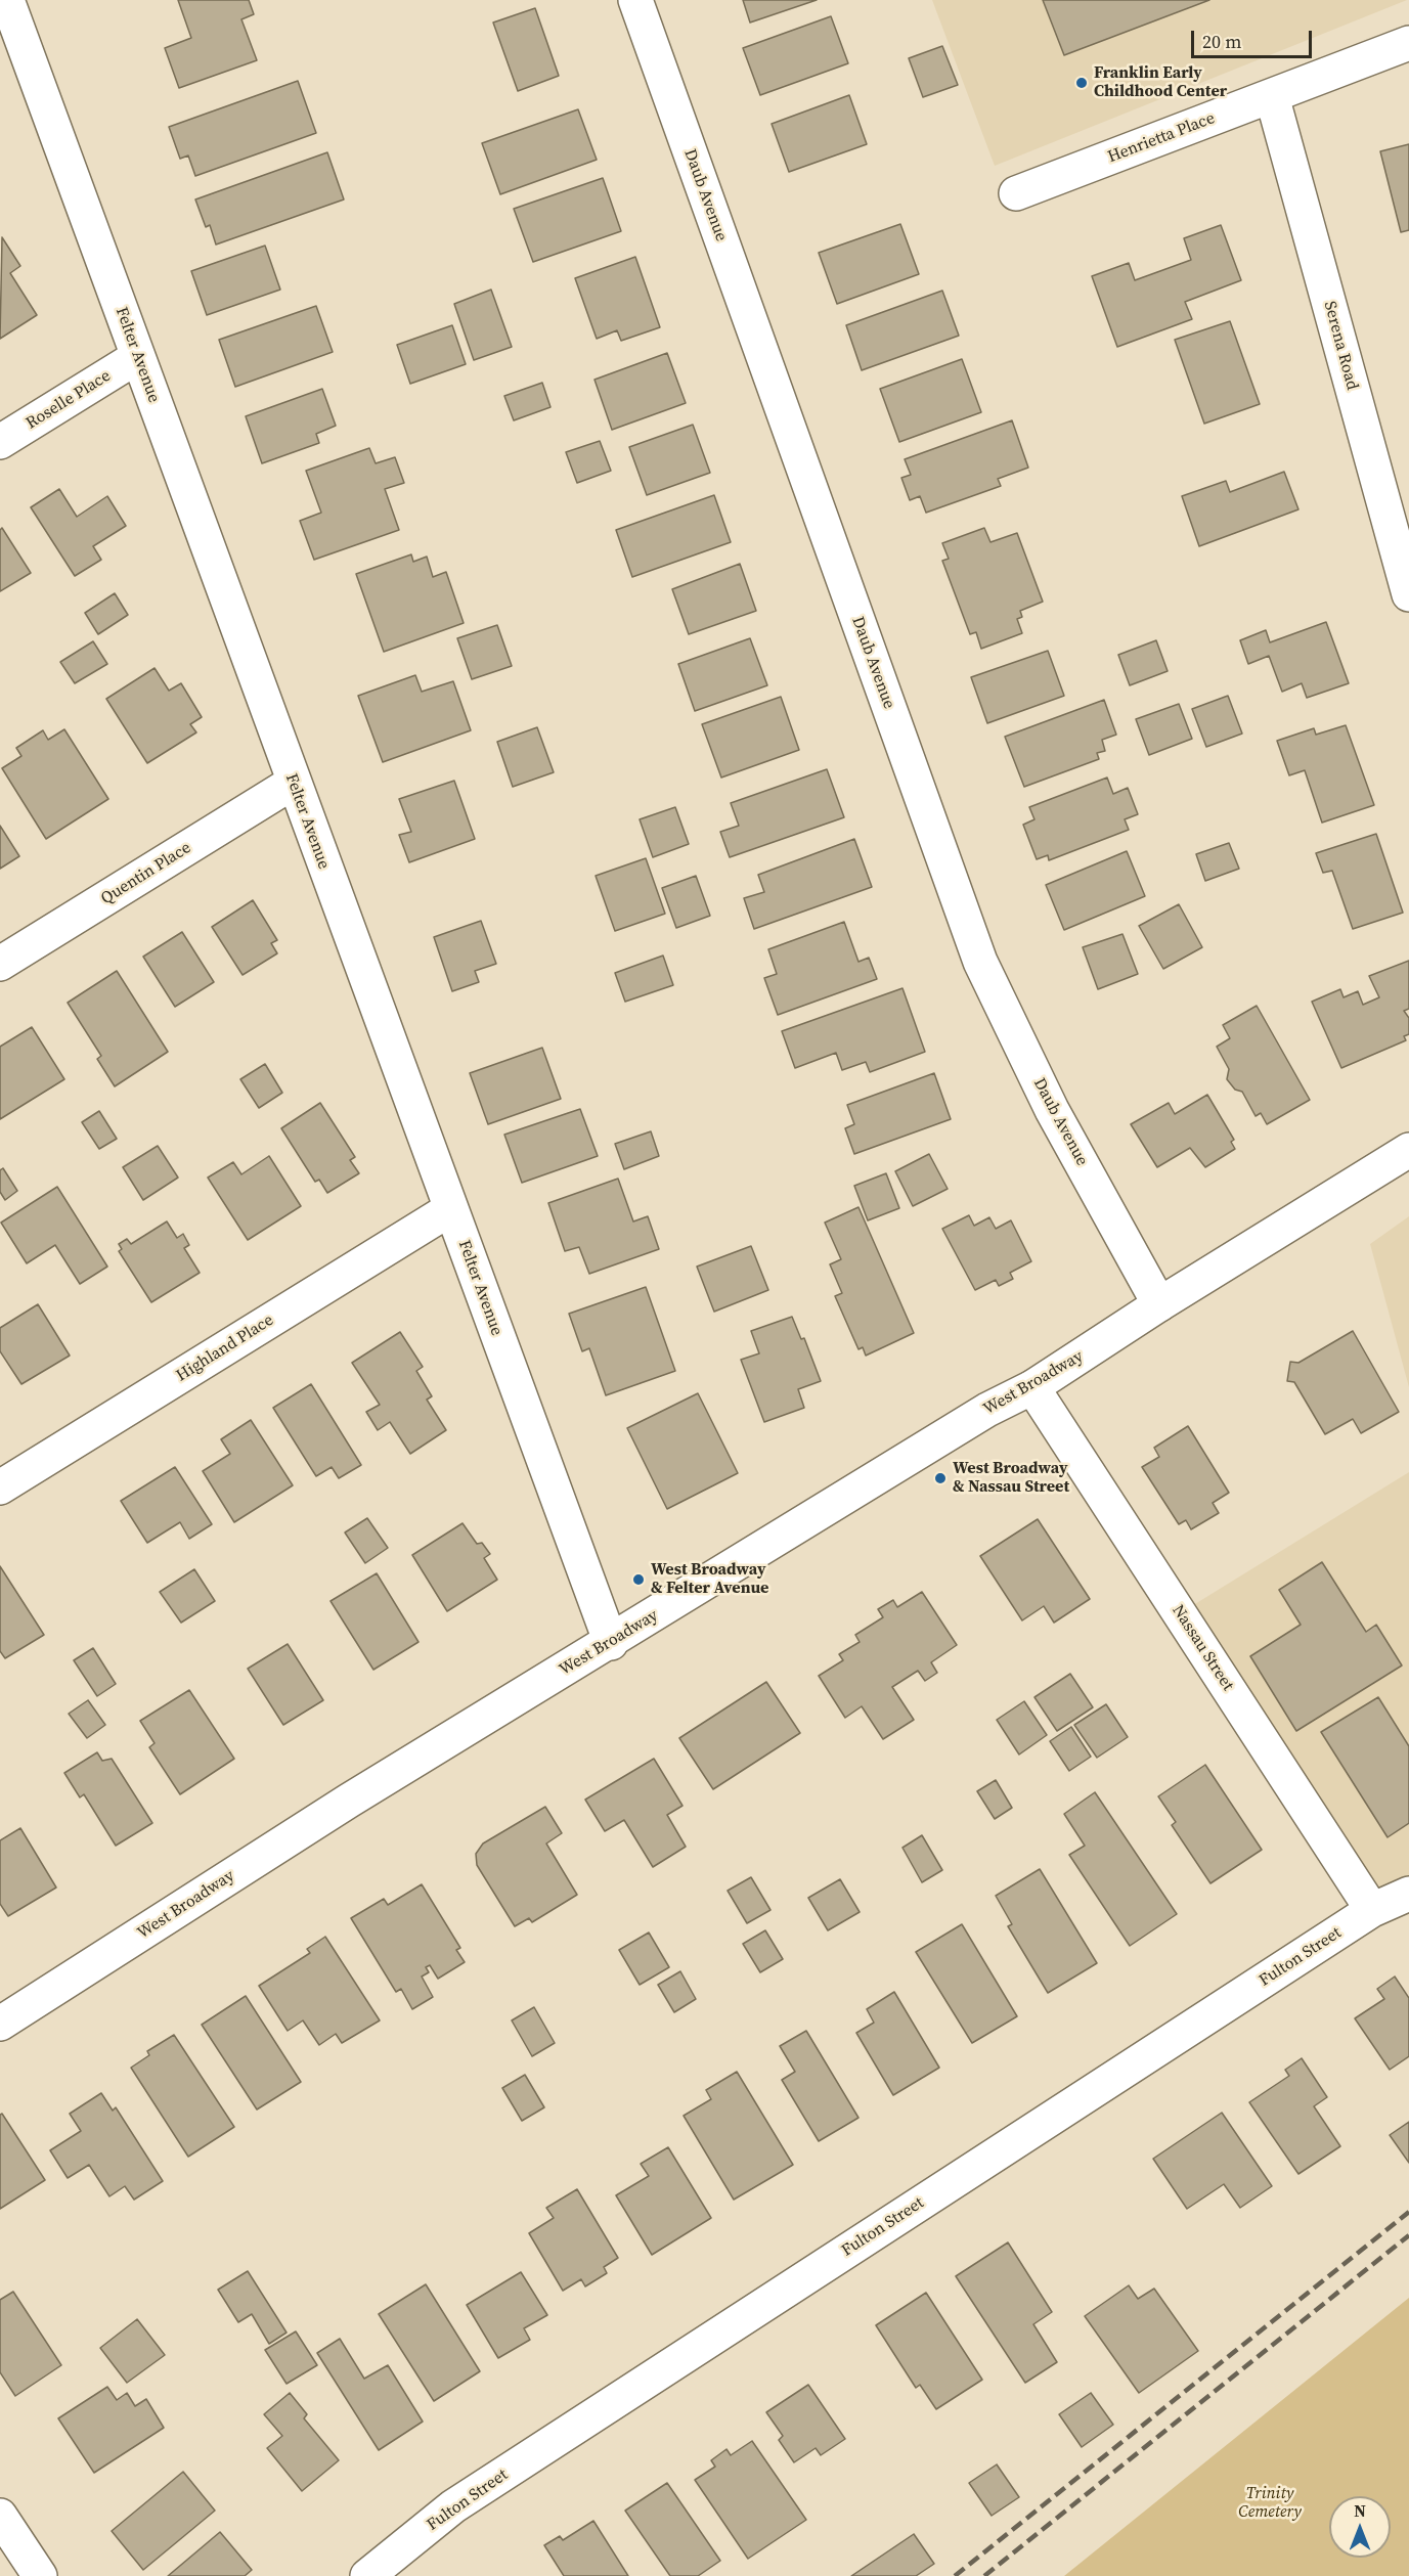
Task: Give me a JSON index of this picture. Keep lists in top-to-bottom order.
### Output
{
  "streets": {
    "street": [
      "Henrietta Place",
      "Daub Avenue",
      "Serena Road",
      "Felter Avenue",
      "Roselle Place",
      "Quentin Place",
      "Highland Place",
      "West Broadway",
      "Nassau Street",
      "Fulton Street"
    ]
  },
  "crossings": [
    ["Henrietta Place", "Serena Road"],
    ["Daub Avenue", "West Broadway"],
    ["Felter Avenue", "Roselle Place"],
    ["Felter Avenue", "Quentin Place"],
    ["Felter Avenue", "Highland Place"],
    ["Felter Avenue", "West Broadway"],
    ["West Broadway", "Nassau Street"],
    ["Nassau Street", "Fulton Street"]
  ],
  "parks": ["Trinity Cemetery"],
  "places": ["Franklin Early Childhood Center", "West Broadway & Nassau Street", "West Broadway & Felter Avenue"],
  "scale_bar": "20 m",
  "north": "top"
}
